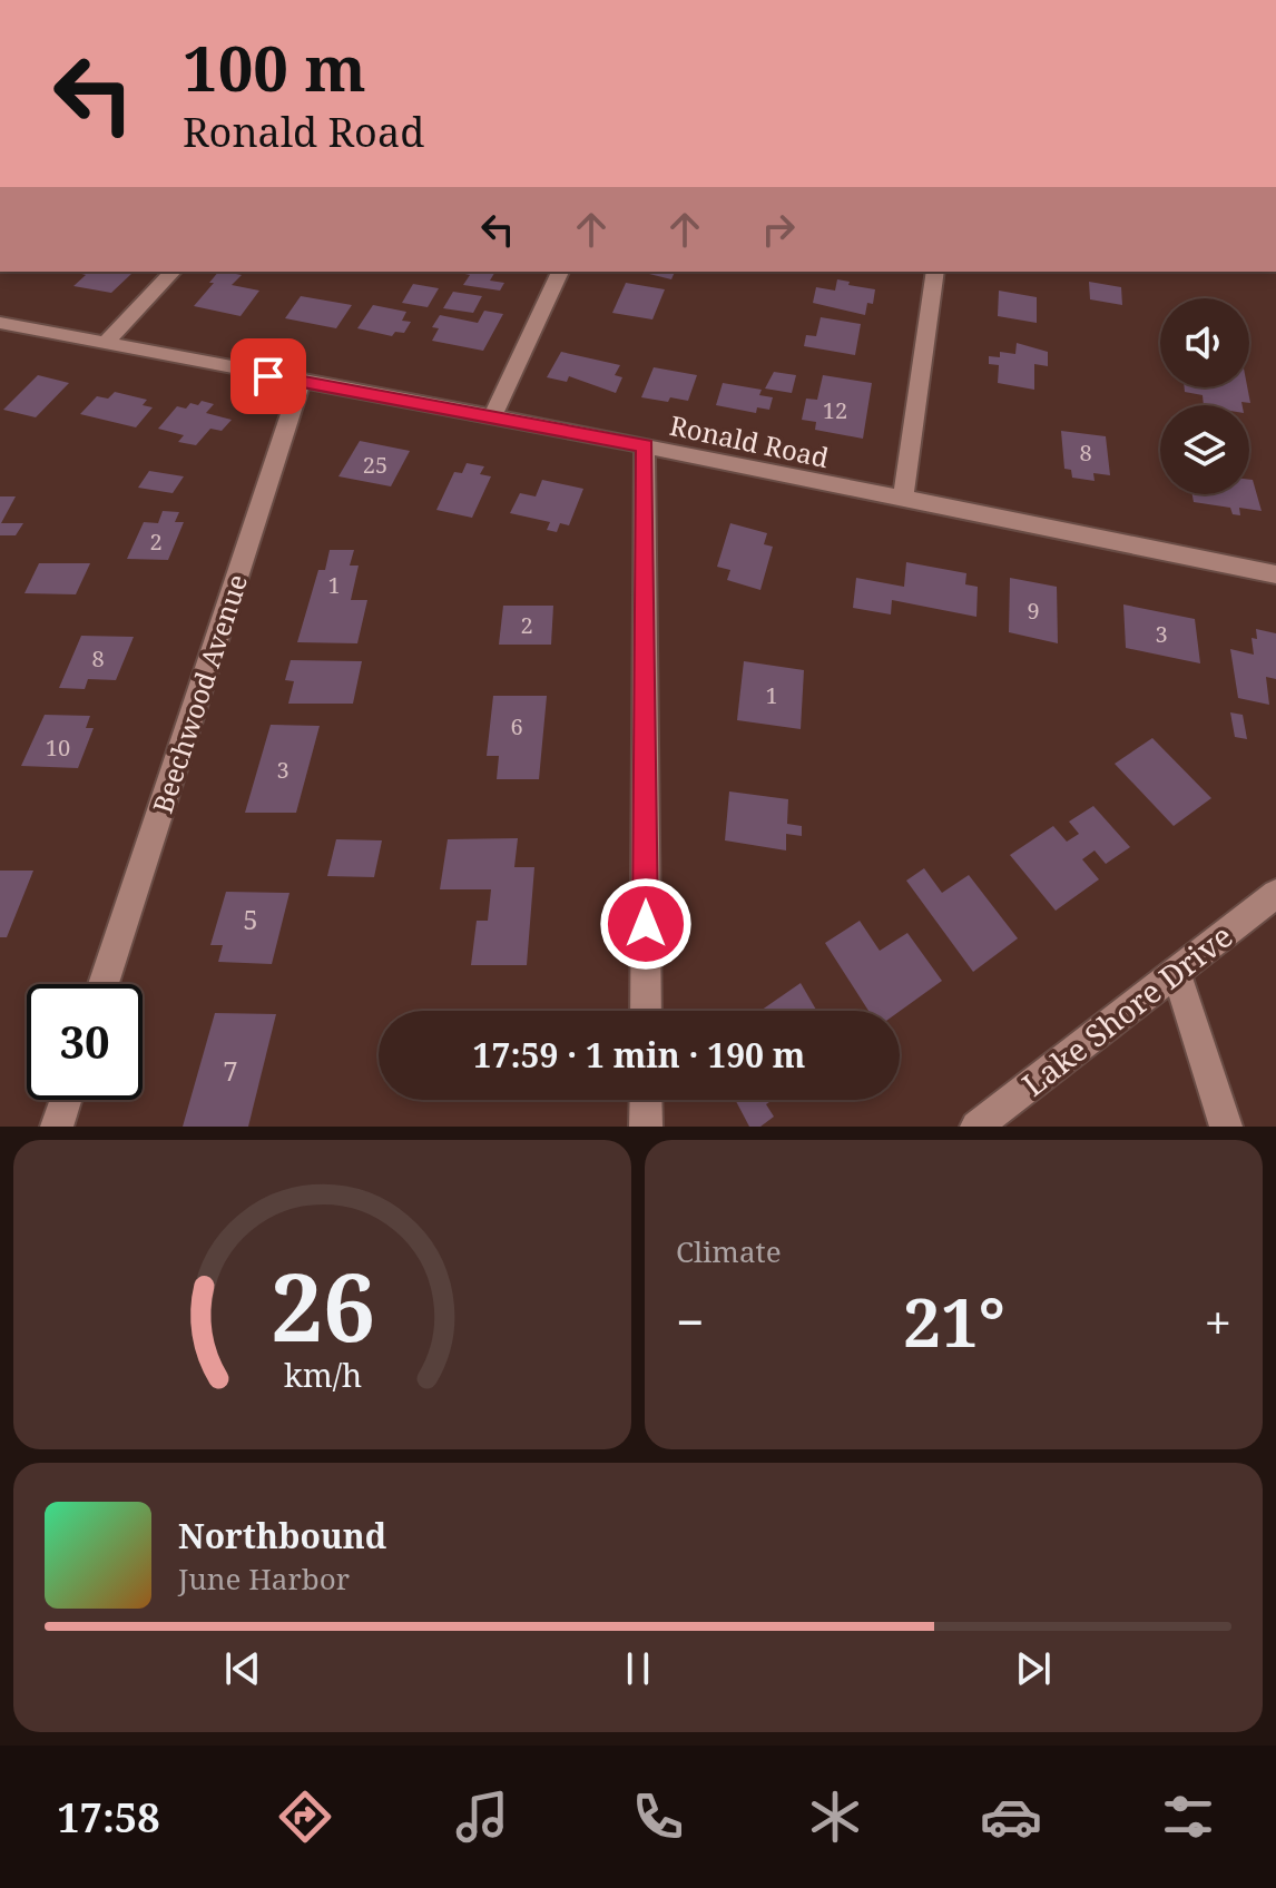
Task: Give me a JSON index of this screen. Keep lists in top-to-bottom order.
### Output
{
  "streets": {
    "street": ["Ronald Road", "Beechwood Avenue", "Lake Shore Drive"]
  },
  "crossings": [
    ["Ronald Road", "Beechwood Avenue"]
  ],
  "house_numbers": [
    "12",
    "8",
    "25",
    "2",
    "1",
    "9",
    "2",
    "3",
    "8",
    "1",
    "6",
    "10",
    "3",
    "5",
    "7"
  ],
  "page": {
    "turn": ["100 m", "Ronald Road"],
    "limit": "30",
    "trip": "17:59 · 1 min · 190 m",
    "tile": "Climate",
    "heat": ["−", "21°", "+"],
    "song": ["Northbound", "June Harbor"],
    "tabs": "17:58",
    "gauge": ["26", "km/h"]
  }
}
